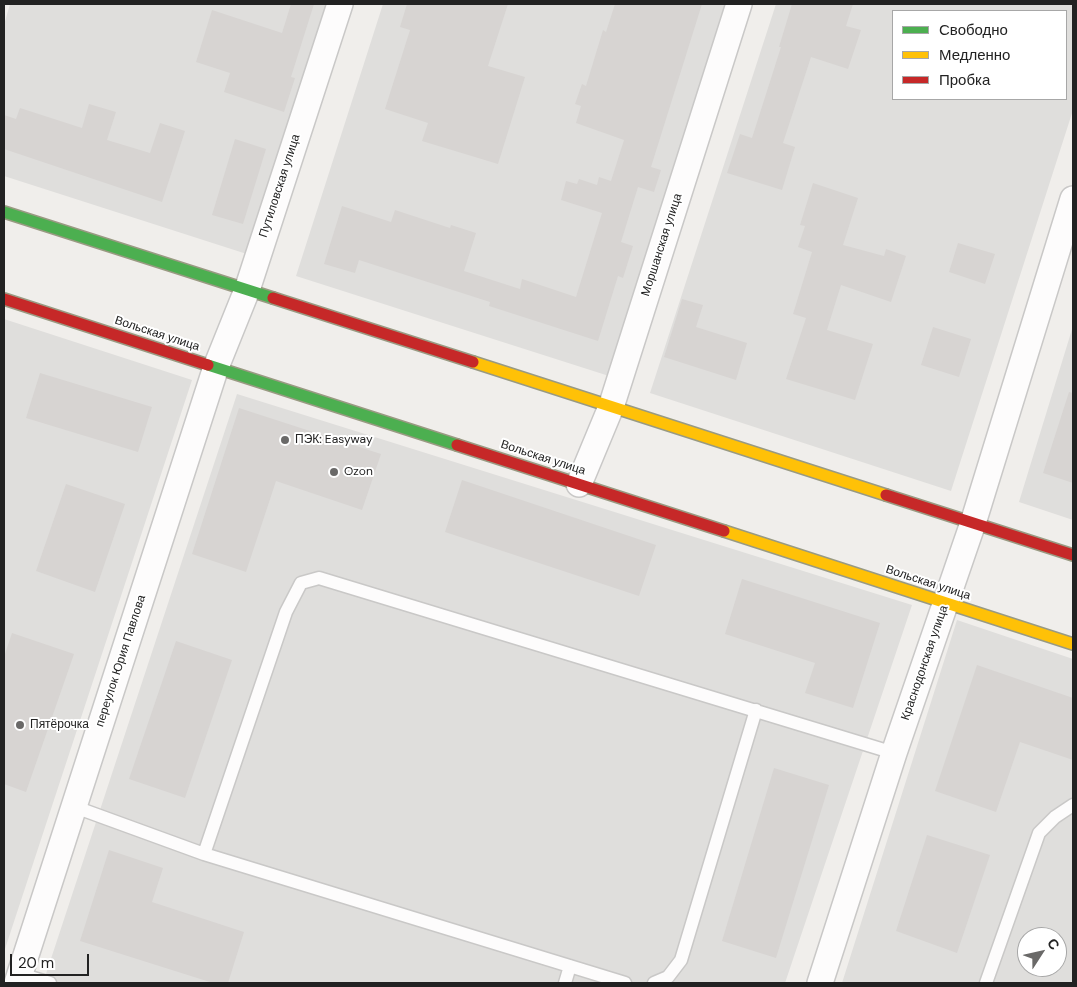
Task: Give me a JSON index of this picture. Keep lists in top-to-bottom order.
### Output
{
  "streets": {
    "main road": ["Вольская улица"],
    "street": [
      "Путиловская улица",
      "Моршанская улица",
      "переулок Юрия Павлова",
      "Краснодонская улица"
    ]
  },
  "crossings": [
    ["Путиловская улица", "Вольская улица"],
    ["Путиловская улица", "переулок Юрия Павлова"],
    ["Моршанская улица", "Вольская улица"],
    ["Вольская улица", "переулок Юрия Павлова"],
    ["Вольская улица", "Краснодонская улица"]
  ],
  "places": ["ПЭК: Easyway", "Ozon", "Пятёрочка"],
  "legend": ["Свободно", "Медленно", "Пробка"],
  "scale_bar": "20 m",
  "north": "top right"
}
